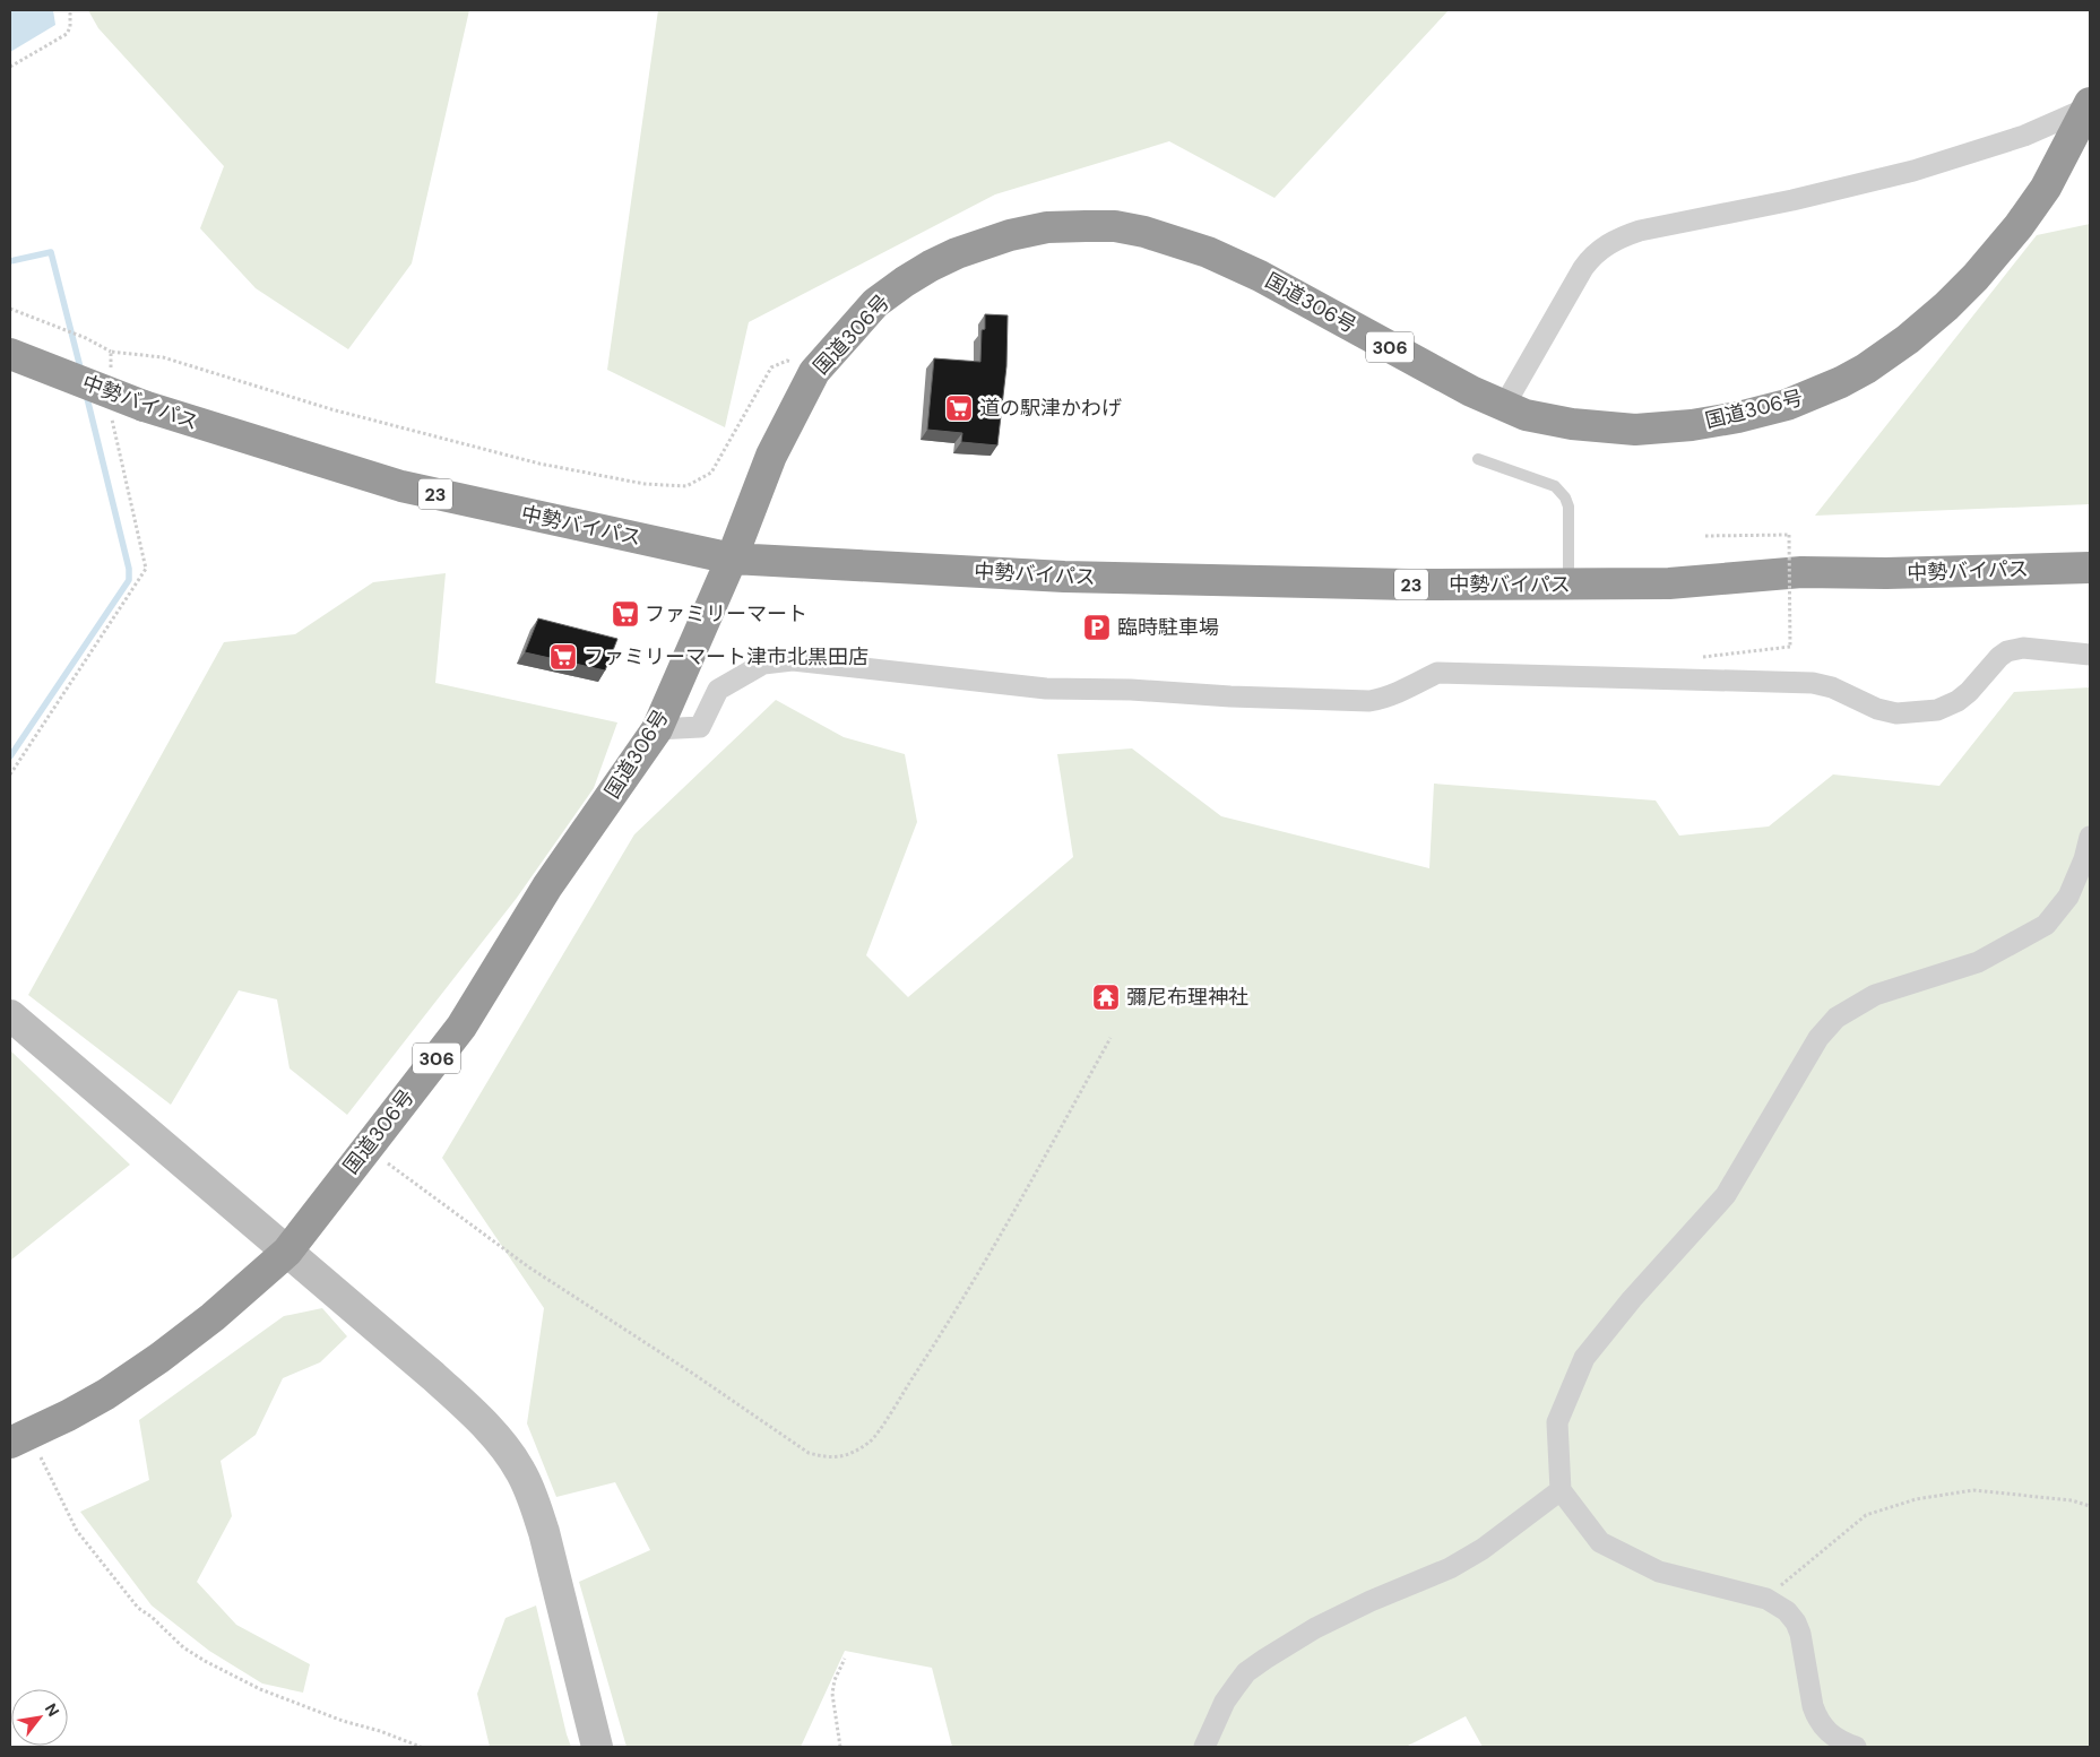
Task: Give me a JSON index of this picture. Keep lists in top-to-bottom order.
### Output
{
  "streets": {
    "highway": [
      "国道306号",
      "306",
      "中勢バイパス",
      "23"
    ]
  },
  "crossings": [
    ["国道306号", "中勢バイパス"]
  ],
  "places": {
    "supermarket": ["道の駅津かわげ", "ファミリーマート", "ファミリーマート津市北黒田店"],
    "parking": ["臨時駐車場"],
    "temple": ["彌尼布理神社"]
  },
  "north": "top right"
}
